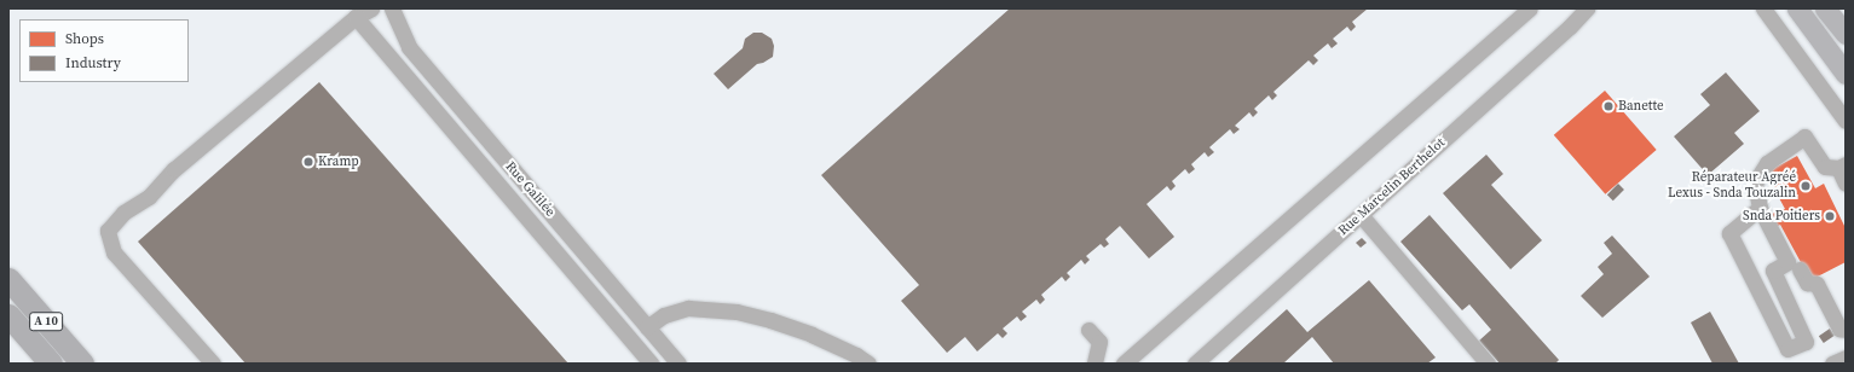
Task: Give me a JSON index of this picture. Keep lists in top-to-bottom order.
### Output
{
  "streets": {
    "highway": ["A 10"],
    "street": ["Rue Marcelin Berthelot", "Rue Galilée"]
  },
  "places": [
    "Banette",
    "Kramp",
    "Réparateur Agréé Lexus - Snda Touzalin",
    "Snda Poitiers"
  ],
  "legend": ["Shops", "Industry"]
}
